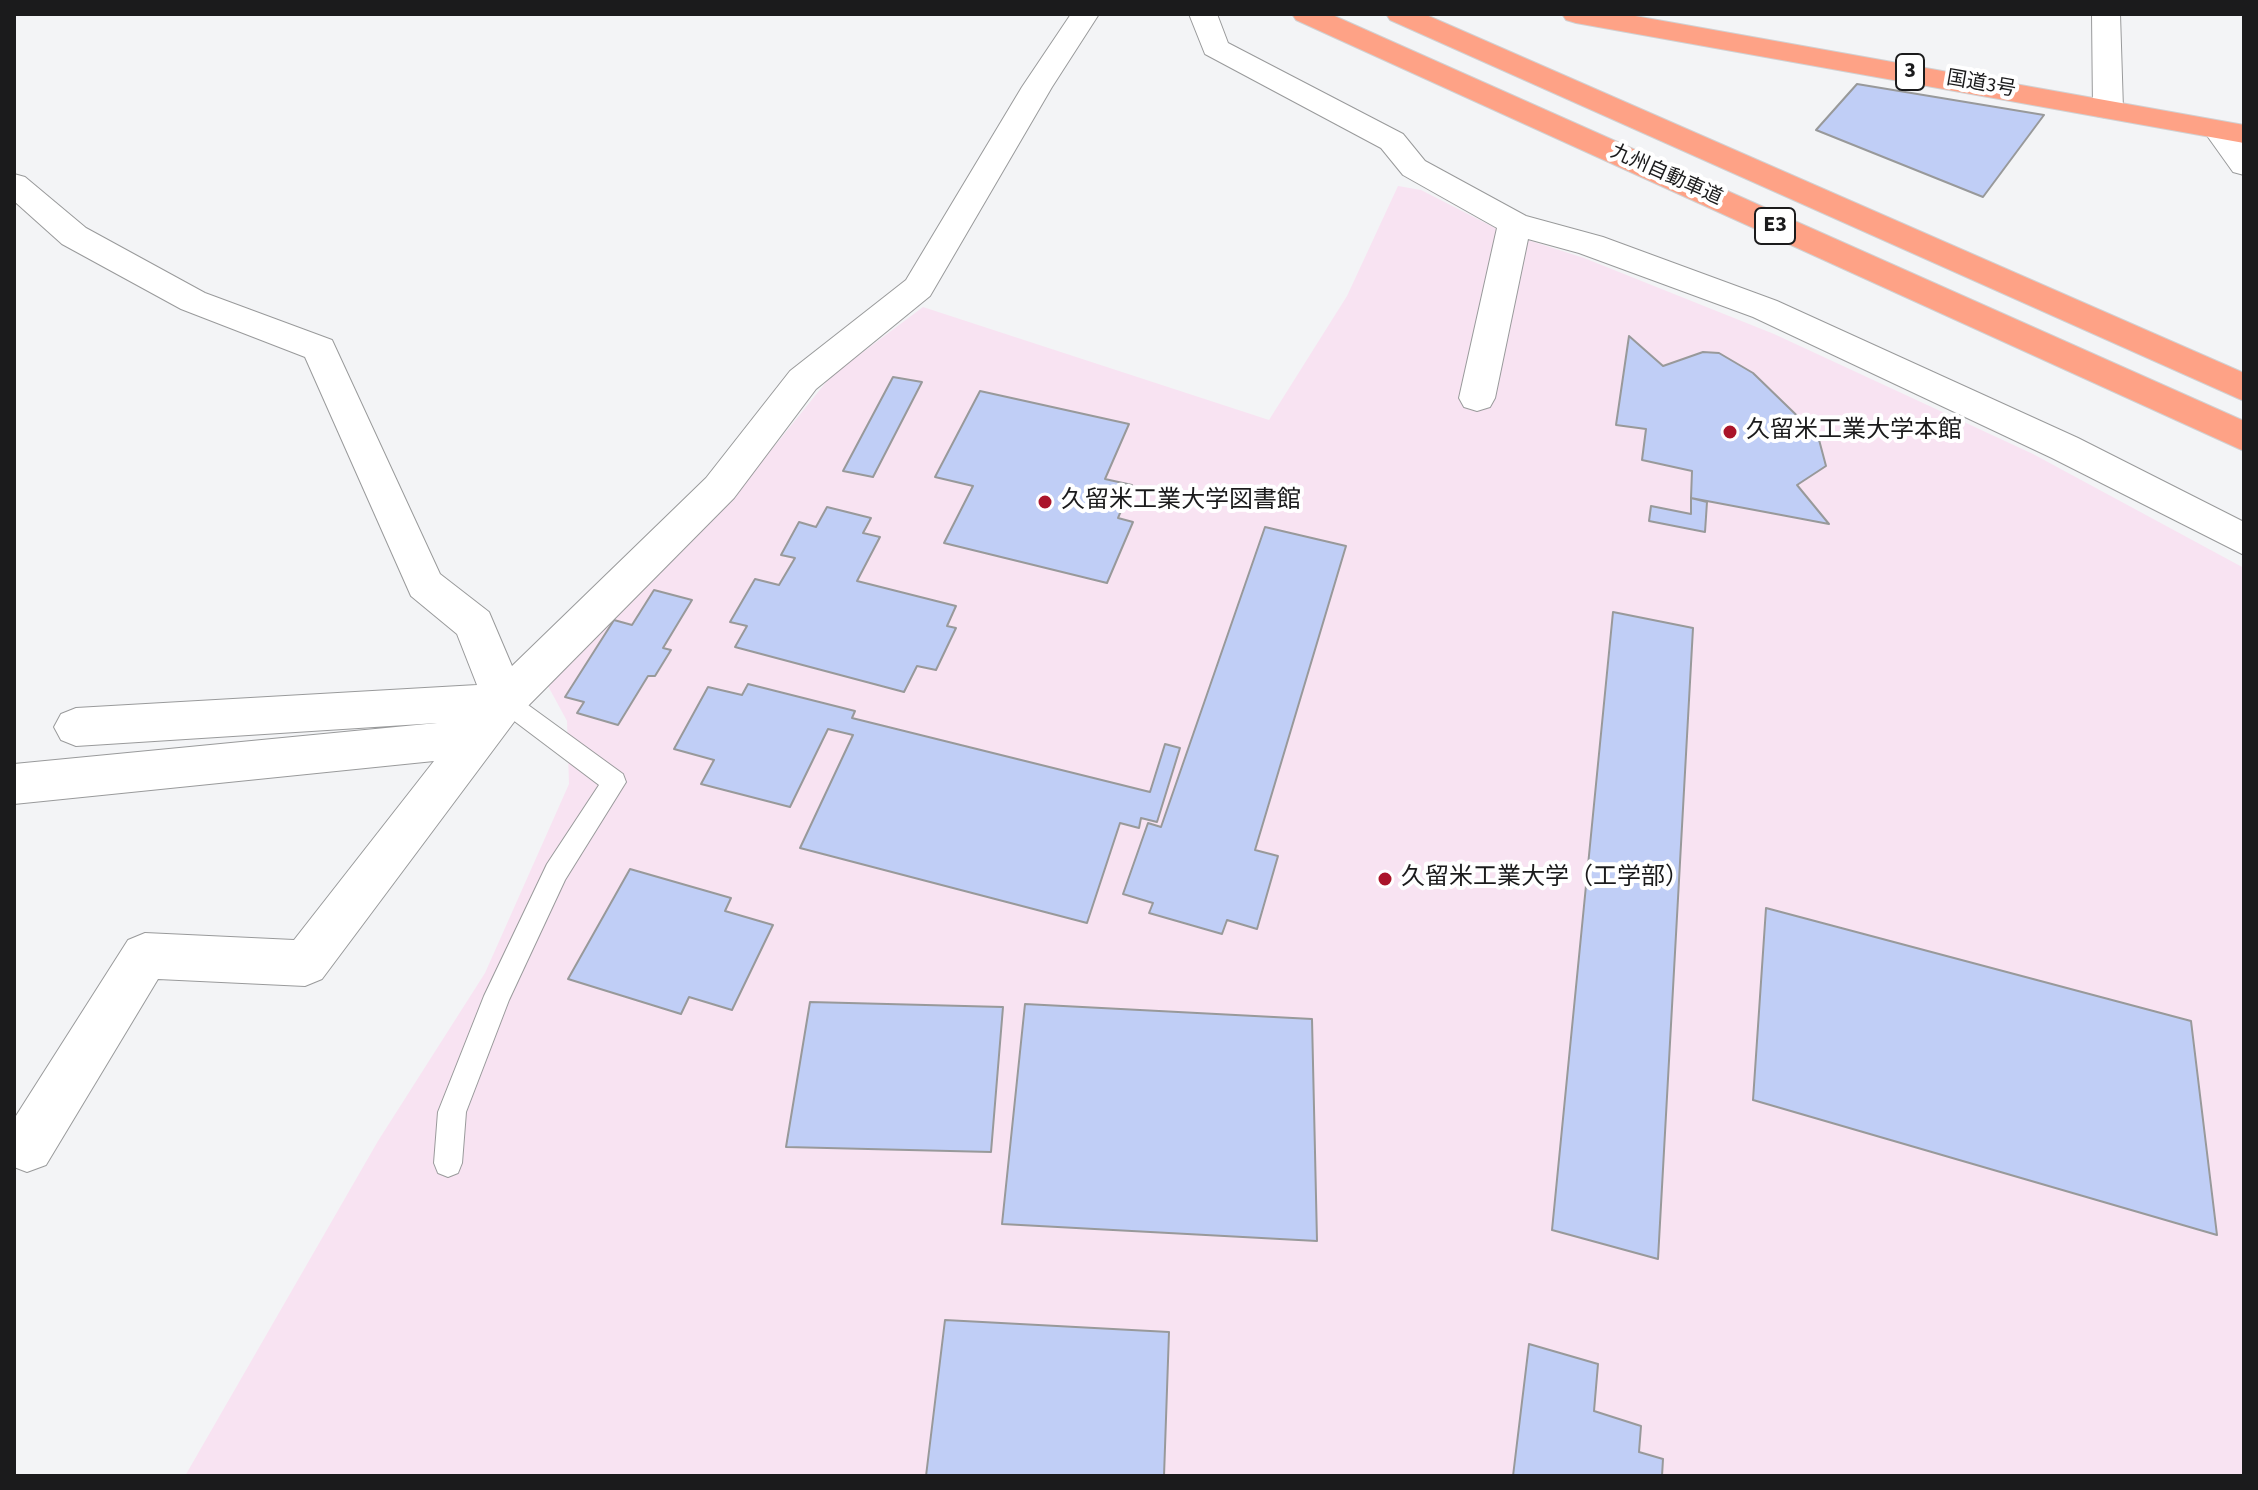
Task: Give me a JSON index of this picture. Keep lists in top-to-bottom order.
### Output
{
  "streets": {
    "highway": [
      "3",
      "国道3号",
      "九州自動車道",
      "E3"
    ]
  },
  "places": ["久留米工業大学本館", "久留米工業大学図書館", "久留米工業大学（工学部）"]
}
